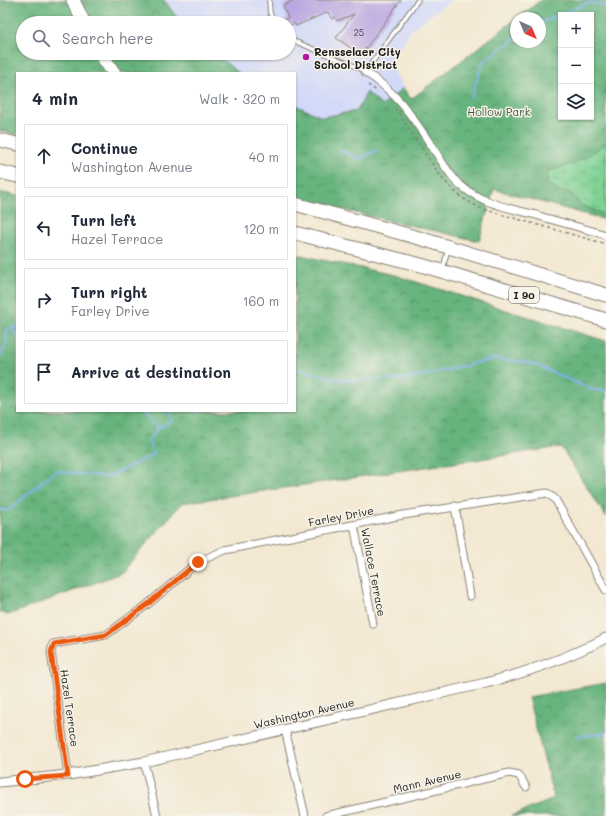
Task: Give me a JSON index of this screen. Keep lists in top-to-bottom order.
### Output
{
  "streets": {
    "highway": ["I 90"],
    "street": [
      "Farley Drive",
      "Wallace Terrace",
      "Hazel Terrace",
      "Washington Avenue",
      "Mann Avenue"
    ]
  },
  "crossings": [
    ["Farley Drive", "Wallace Terrace"],
    ["Farley Drive", "Hazel Terrace"],
    ["Hazel Terrace", "Washington Avenue"]
  ],
  "parks": ["Hollow Park"],
  "places": ["Rensselaer City School District"],
  "house_numbers": ["25"],
  "north": "bottom right",
  "page": {
    "map_buttons": ["+", "−"],
    "search": "Search here",
    "heading": ["4 min", "Walk · 320 m"],
    "list": [
      ["Continue", "Washington Avenue", "40 m"],
      ["Turn left", "Hazel Terrace", "120 m"],
      ["Turn right", "Farley Drive", "160 m"],
      "Arrive at destination"
    ]
  }
}
